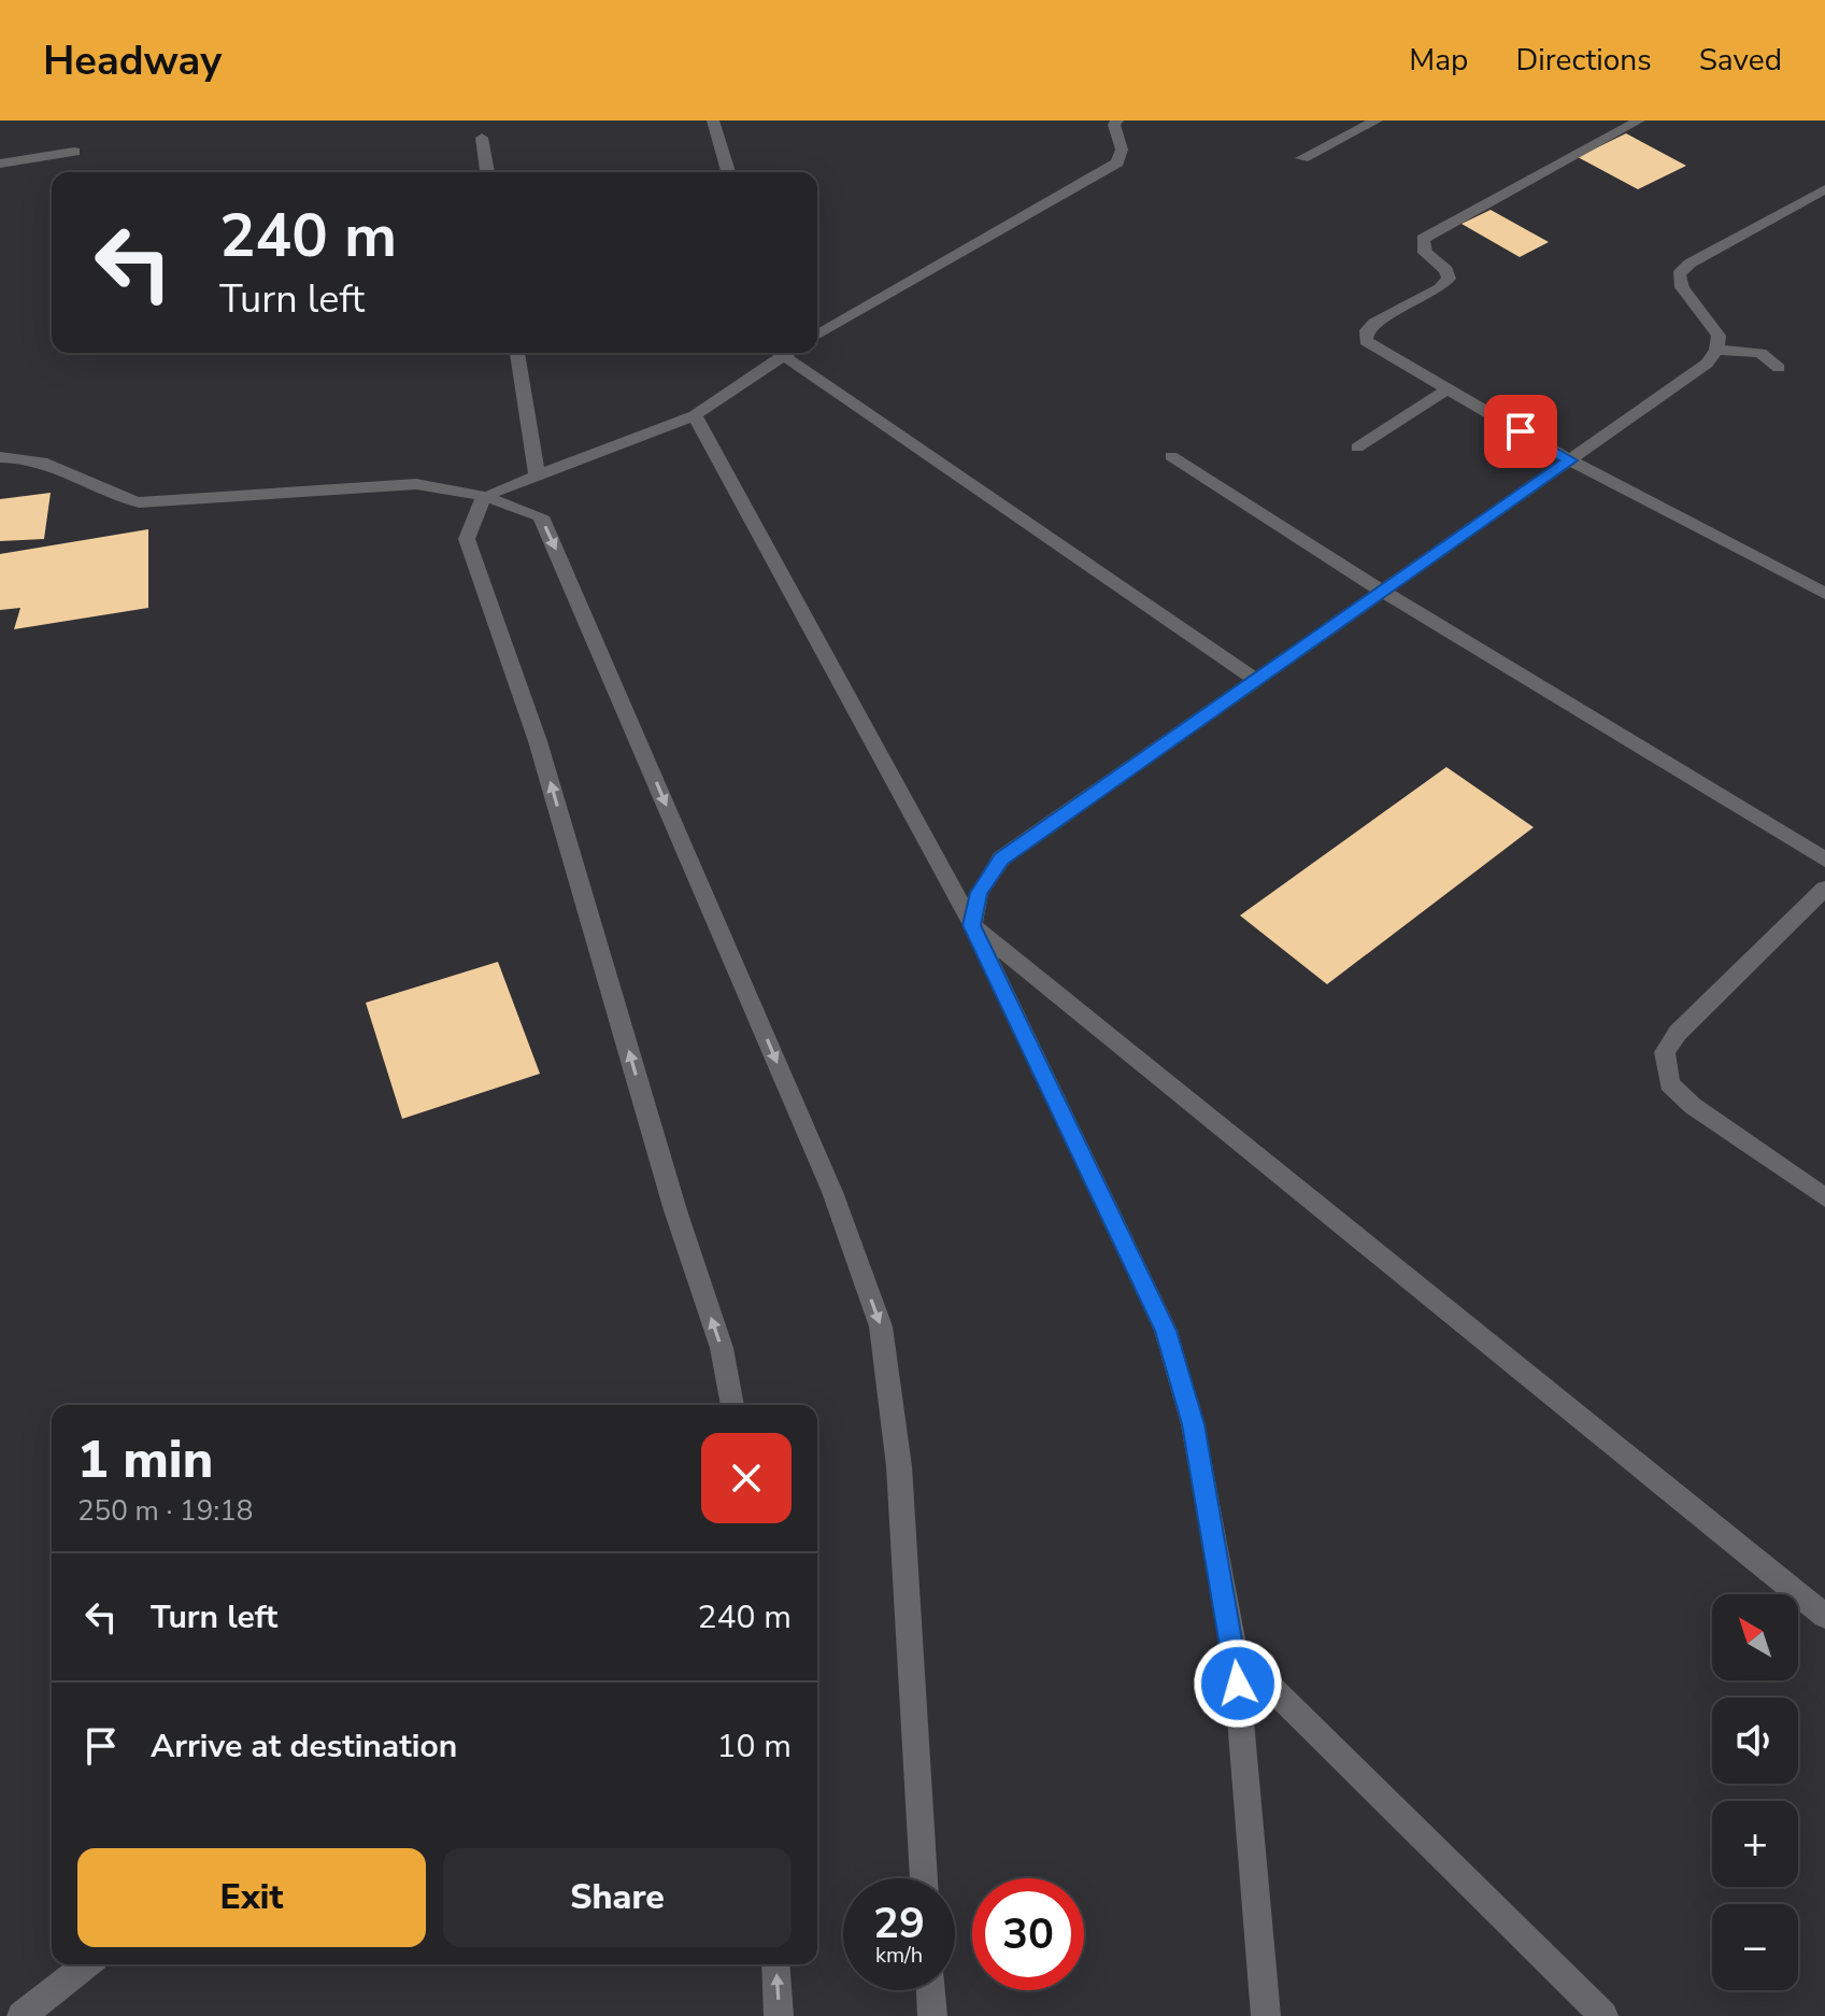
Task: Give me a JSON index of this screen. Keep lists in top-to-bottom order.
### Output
{
  "north": "top left",
  "page": {
    "header": "Headway",
    "nav": ["Map", "Directions", "Saved"],
    "turn": ["240 m", "Turn left"],
    "heading": ["1 min", "250 m · 19:18"],
    "list": [
      {
        "name": "Turn left",
        "value": "240 m"
      },
      {
        "name": "Arrive at destination",
        "value": "10 m"
      }
    ],
    "map_buttons": ["+", "−"],
    "buttons": ["Exit", "Share"],
    "speed": "29 km/h",
    "limit": "30"
  }
}
